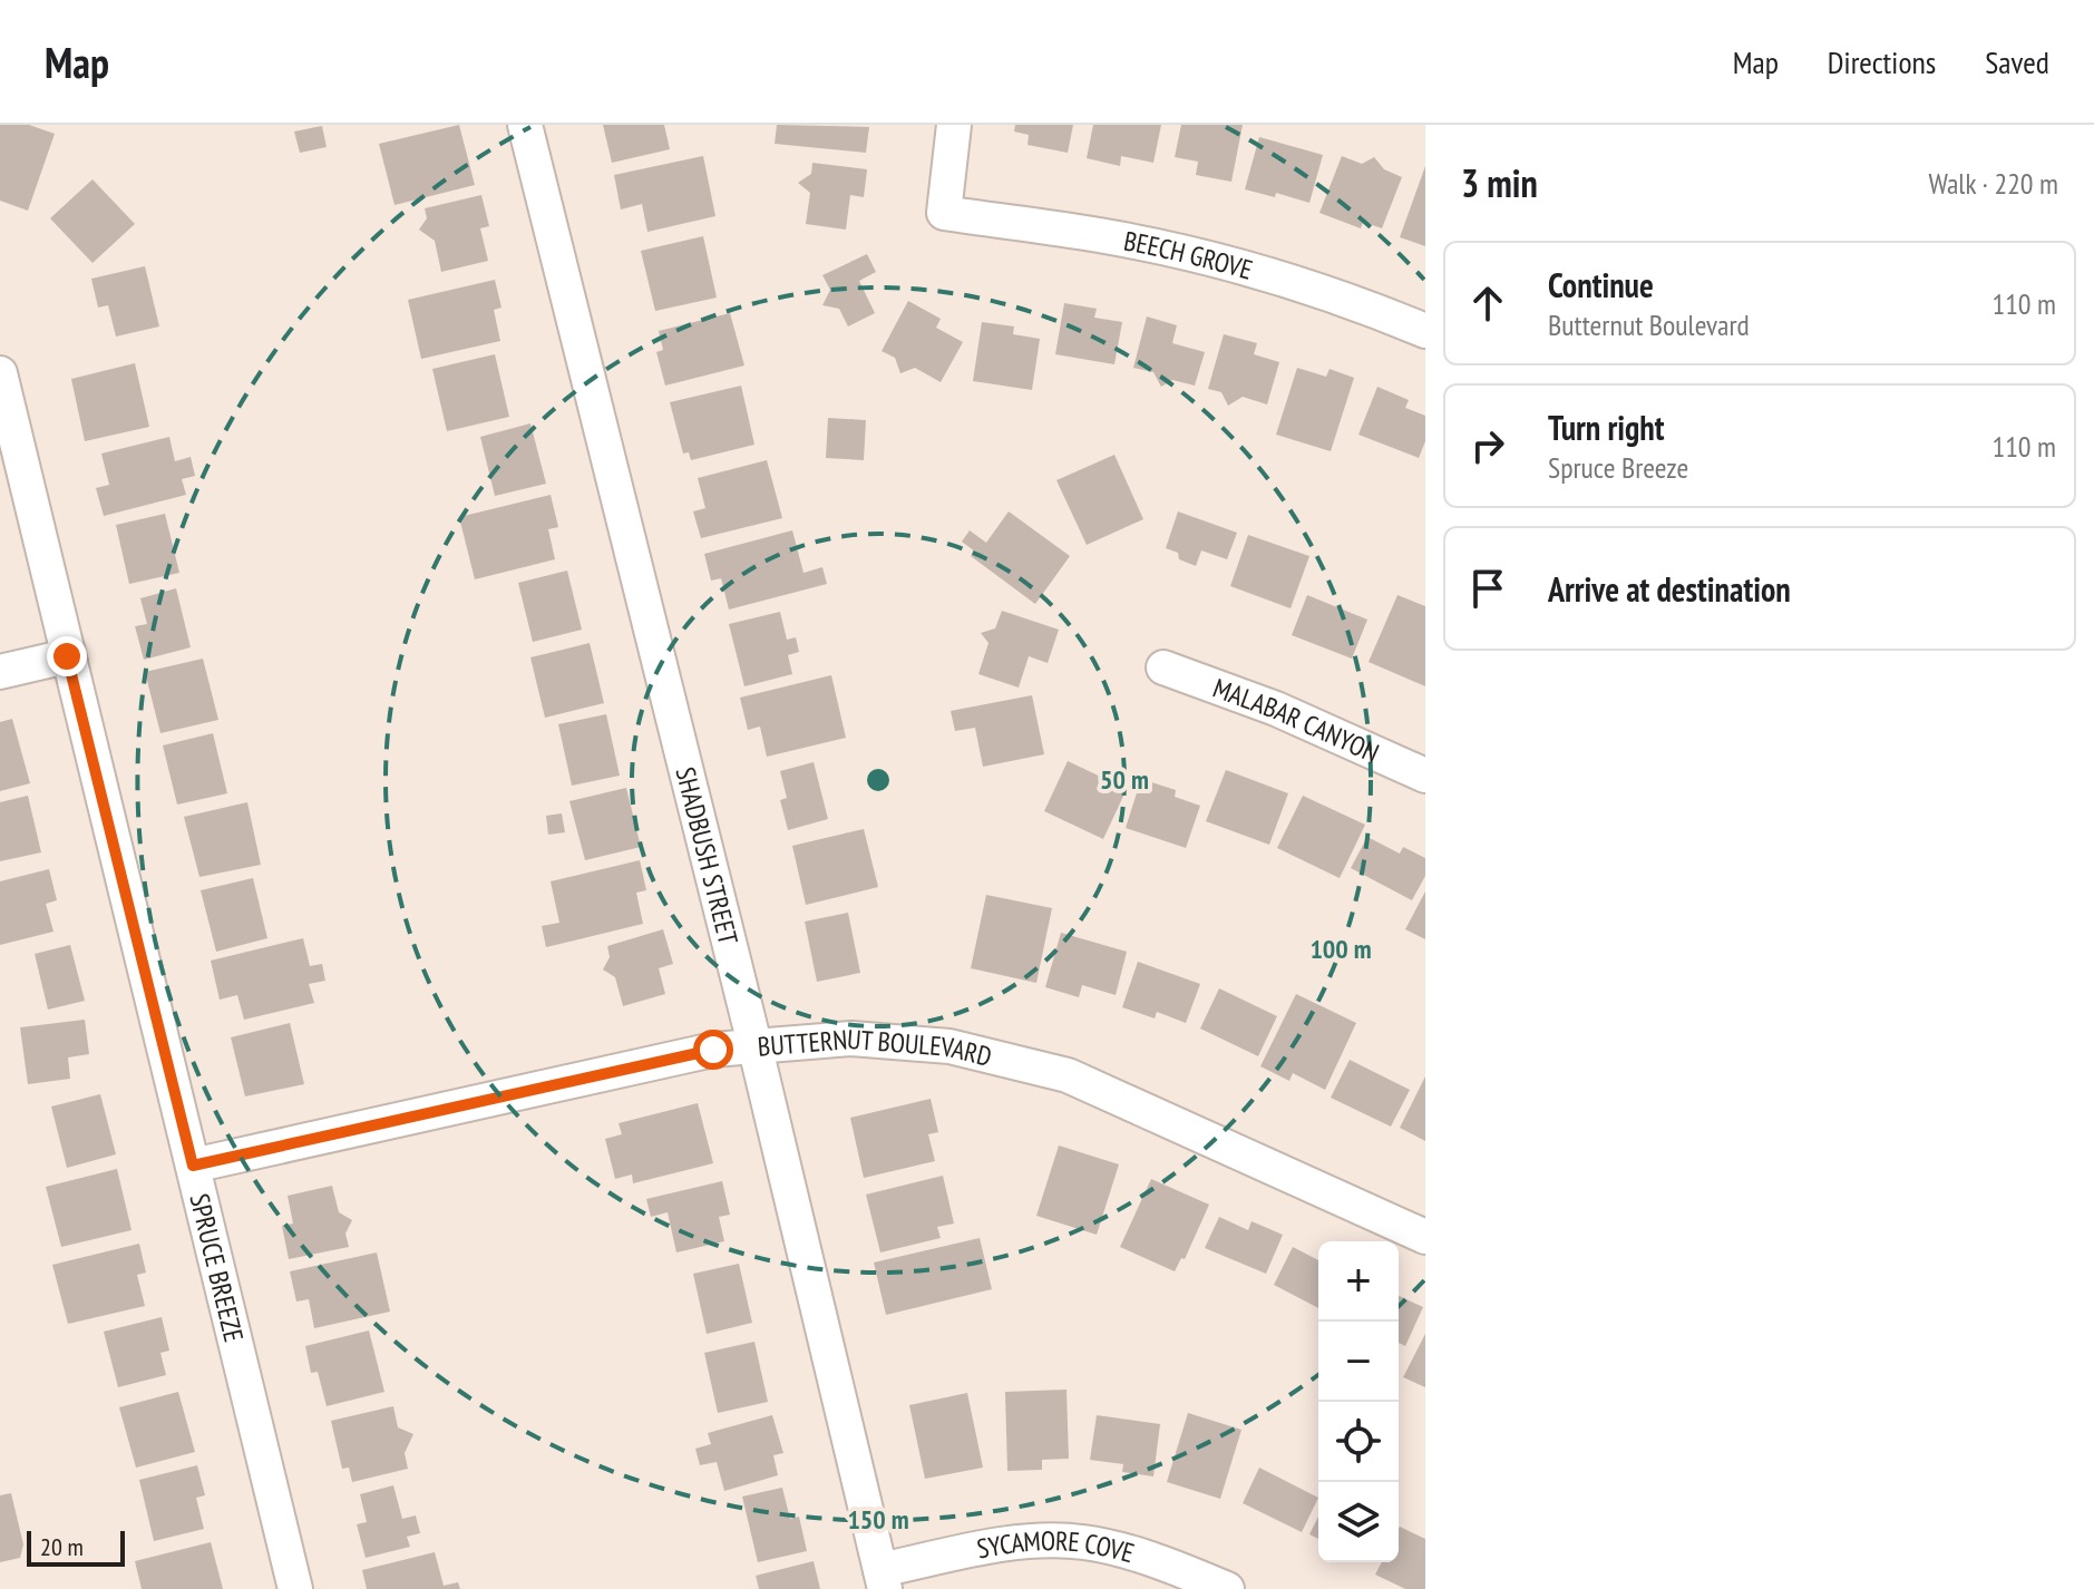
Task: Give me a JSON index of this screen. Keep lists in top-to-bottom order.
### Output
{
  "streets": {
    "street": [
      "BEECH GROVE",
      "MALABAR CANYON",
      "SHADBUSH STREET",
      "BUTTERNUT BOULEVARD",
      "SPRUCE BREEZE",
      "SYCAMORE COVE"
    ]
  },
  "crossings": [
    ["SHADBUSH STREET", "BUTTERNUT BOULEVARD"],
    ["SHADBUSH STREET", "SYCAMORE COVE"],
    ["BUTTERNUT BOULEVARD", "SPRUCE BREEZE"]
  ],
  "scale_bar": "20 m",
  "page": {
    "header": "Map",
    "nav": ["Map", "Directions", "Saved"],
    "heading": ["3 min", "Walk · 220 m"],
    "list": [
      ["Continue", "Butternut Boulevard", "110 m"],
      ["Turn right", "Spruce Breeze", "110 m"],
      "Arrive at destination"
    ],
    "map_buttons": ["+", "−"],
    "scale": "20 m"
  },
  "rings": ["50 m", "100 m", "150 m"]
}
